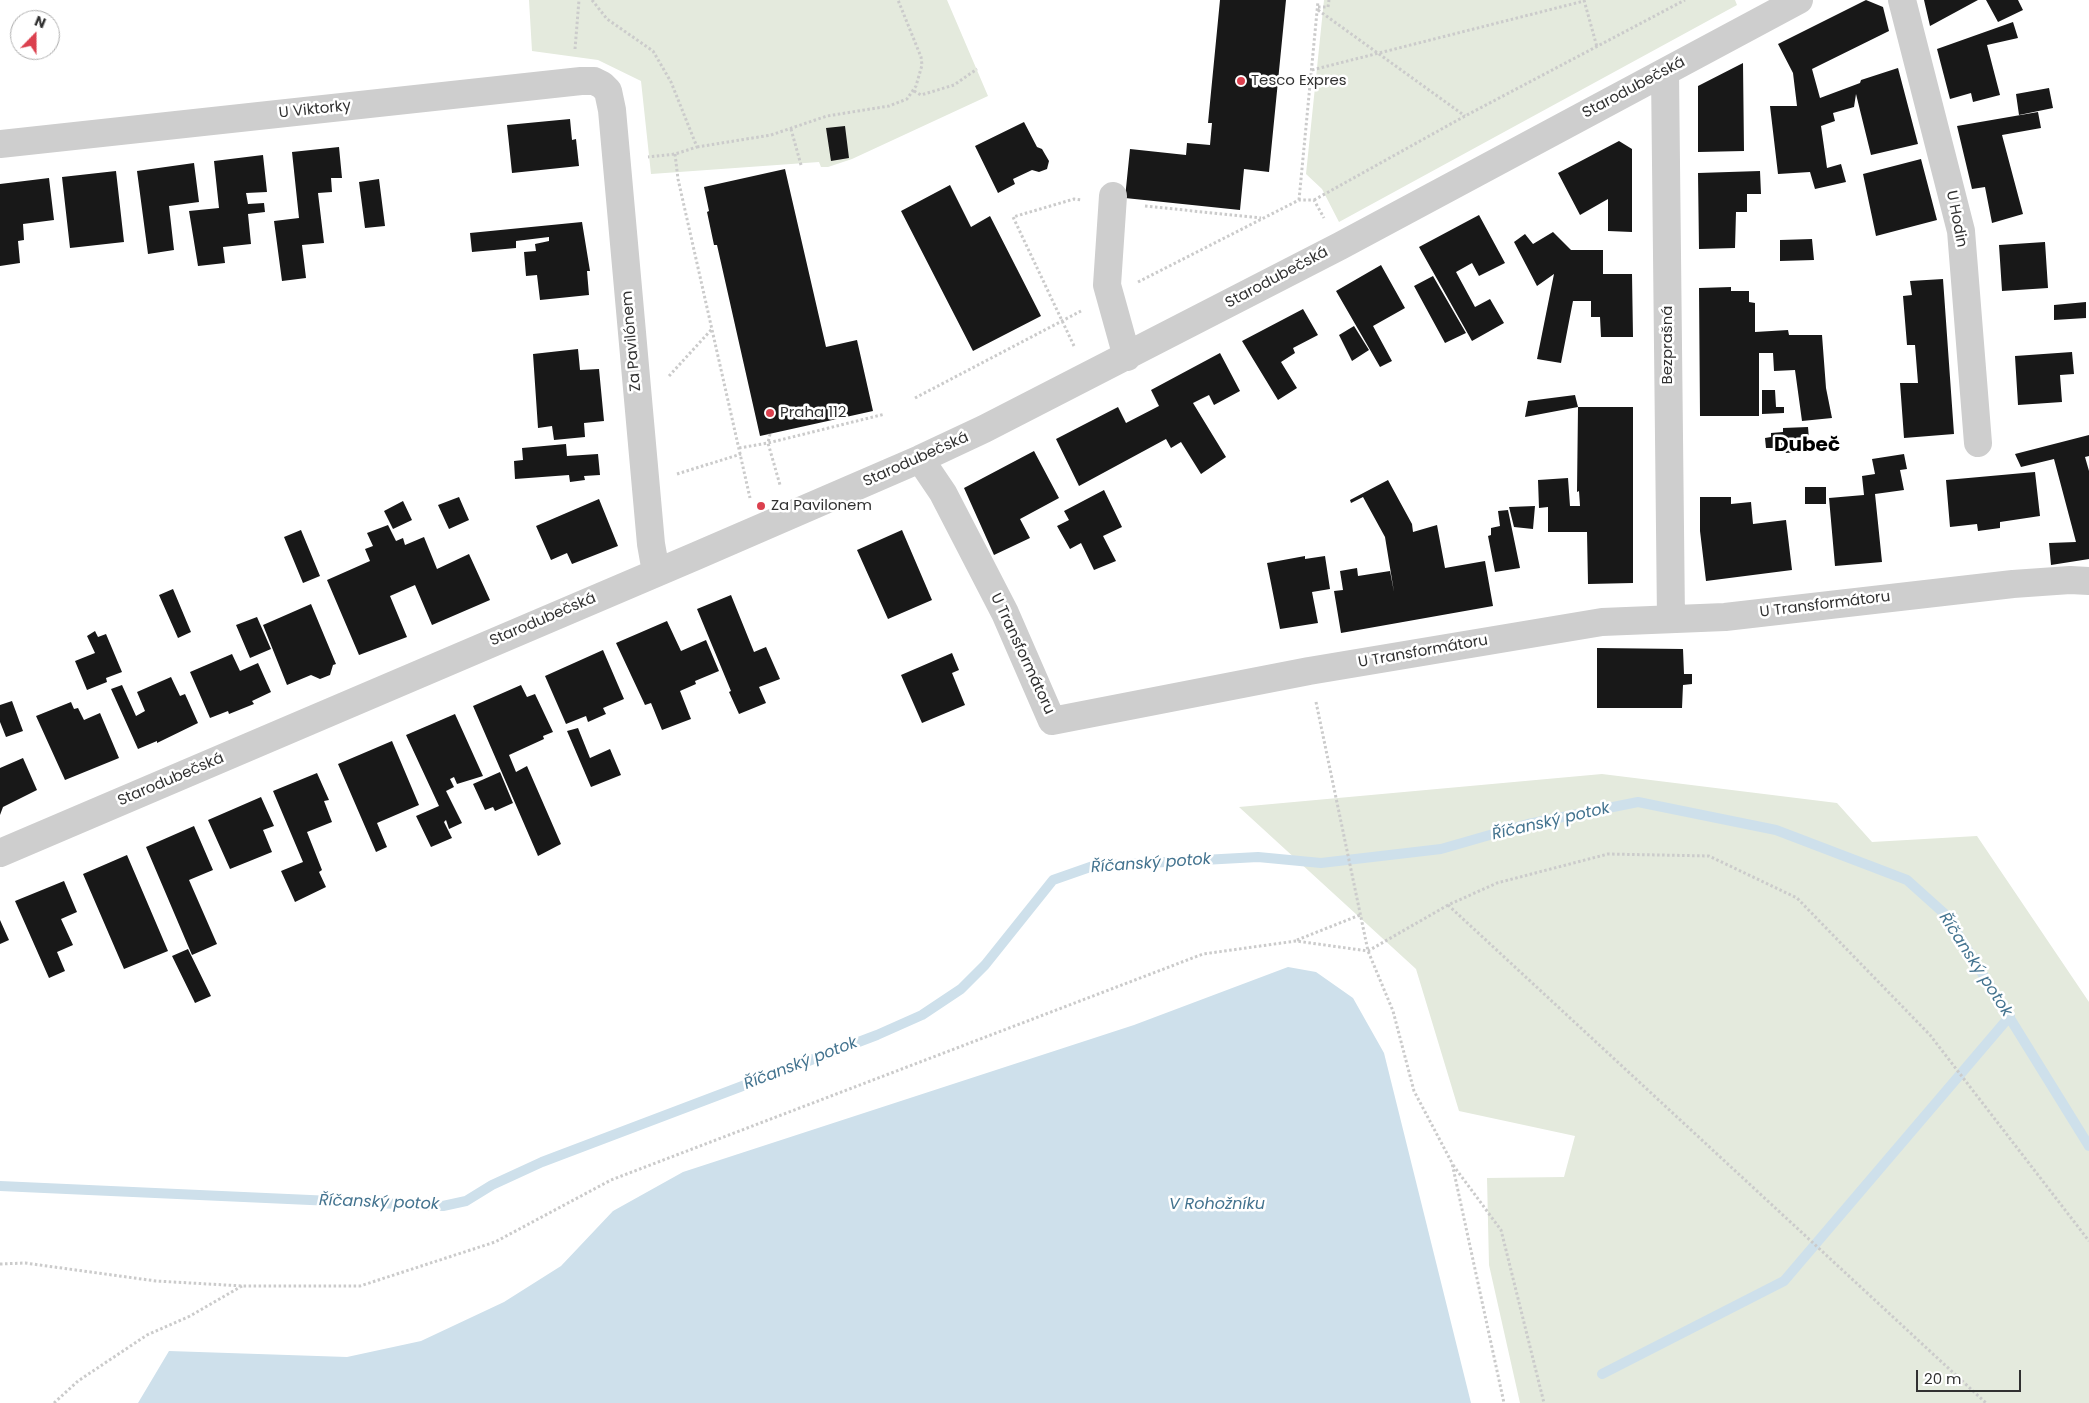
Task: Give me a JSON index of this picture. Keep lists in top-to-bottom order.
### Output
{
  "streets": {
    "street": [
      "Starodubečská",
      "U Viktorky",
      "U Hodin",
      "Za Pavilónem",
      "Bezprašná",
      "U Transformátoru"
    ]
  },
  "crossings": [
    ["Starodubečská", "Za Pavilónem"],
    ["Starodubečská", "Bezprašná"],
    ["Starodubečská", "U Transformátoru"],
    ["U Viktorky", "Za Pavilónem"],
    ["Bezprašná", "U Transformátoru"]
  ],
  "districts": ["Dubeč"],
  "water": ["Říčanský potok", "V Rohožníku"],
  "places": ["Tesco Expres", "Praha 112", "Za Pavilonem"],
  "scale_bar": "20 m",
  "north": "top"
}
